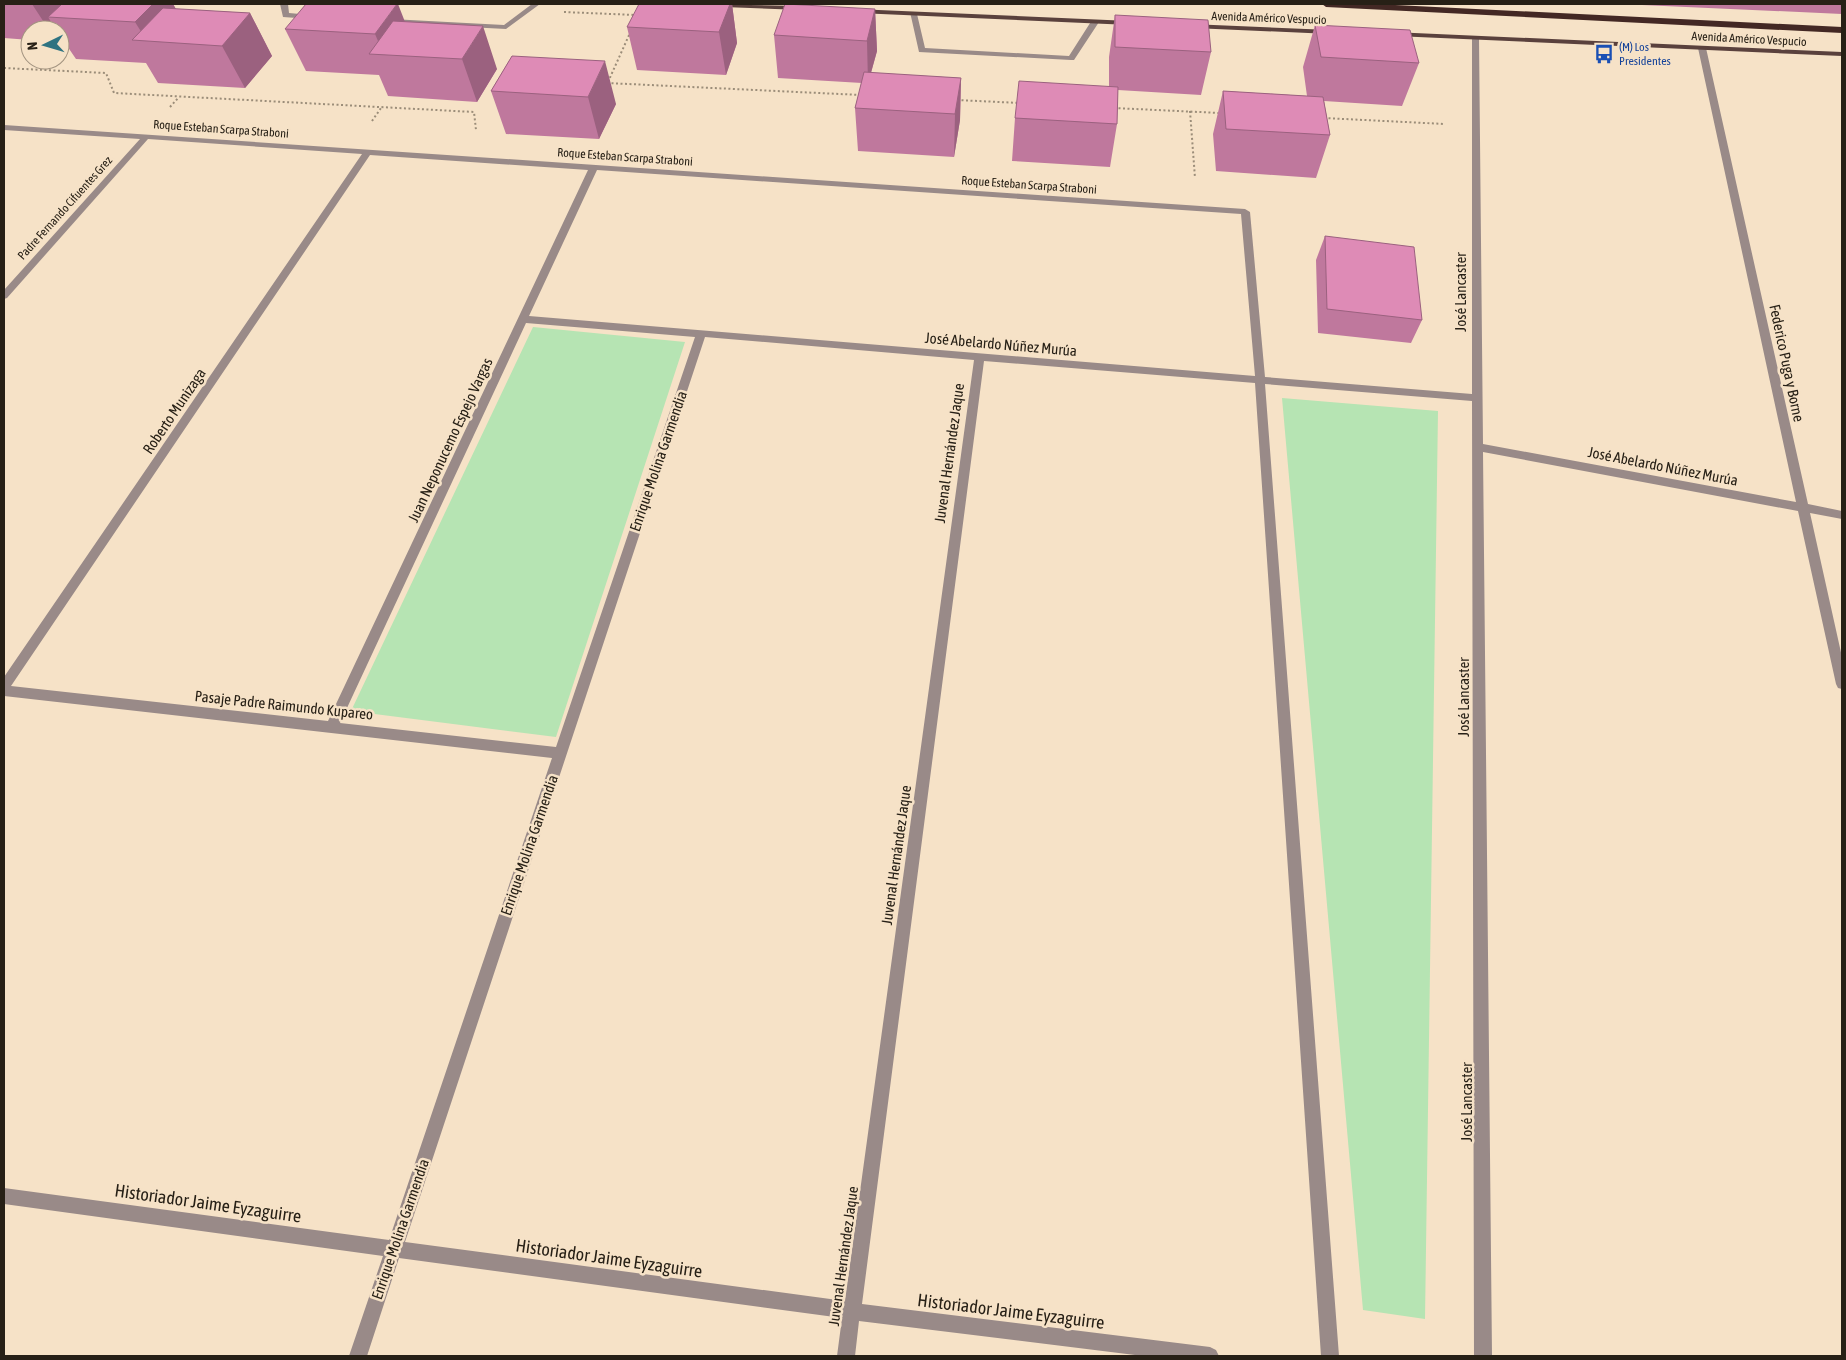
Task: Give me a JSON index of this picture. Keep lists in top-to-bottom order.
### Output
{
  "streets": {
    "main road": ["Avenida Américo Vespucio"],
    "street": [
      "Roque Esteban Scarpa Straboni",
      "Padre Fernando Cifuentes Grez",
      "José Lancaster",
      "José Abelardo Núñez Murúa",
      "Federico Puga y Borne",
      "Roberto Munizaga",
      "Juan Neponucemo Espejo Vargas",
      "Juvenal Hernández Jaque",
      "Enrique Molina Garmendia",
      "Pasaje Padre Raimundo Kupareo",
      "Historiador Jaime Eyzaguirre"
    ]
  },
  "crossings": [
    ["Avenida Américo Vespucio", "José Lancaster"],
    ["Avenida Américo Vespucio", "Federico Puga y Borne"],
    ["Roque Esteban Scarpa Straboni", "Padre Fernando Cifuentes Grez"],
    ["Roque Esteban Scarpa Straboni", "José Abelardo Núñez Murúa"],
    ["Roque Esteban Scarpa Straboni", "Roberto Munizaga"],
    ["Roque Esteban Scarpa Straboni", "Juan Neponucemo Espejo Vargas"],
    ["José Lancaster", "José Abelardo Núñez Murúa"],
    ["José Abelardo Núñez Murúa", "Federico Puga y Borne"],
    ["José Abelardo Núñez Murúa", "Juan Neponucemo Espejo Vargas"],
    ["José Abelardo Núñez Murúa", "Juvenal Hernández Jaque"],
    ["José Abelardo Núñez Murúa", "Enrique Molina Garmendia"],
    ["Roberto Munizaga", "Pasaje Padre Raimundo Kupareo"],
    ["Juan Neponucemo Espejo Vargas", "Pasaje Padre Raimundo Kupareo"],
    ["Juvenal Hernández Jaque", "Historiador Jaime Eyzaguirre"],
    ["Enrique Molina Garmendia", "Pasaje Padre Raimundo Kupareo"],
    ["Enrique Molina Garmendia", "Historiador Jaime Eyzaguirre"]
  ],
  "places": {
    "bus stop": ["(M) Los Presidentes"]
  },
  "north": "left"
}
